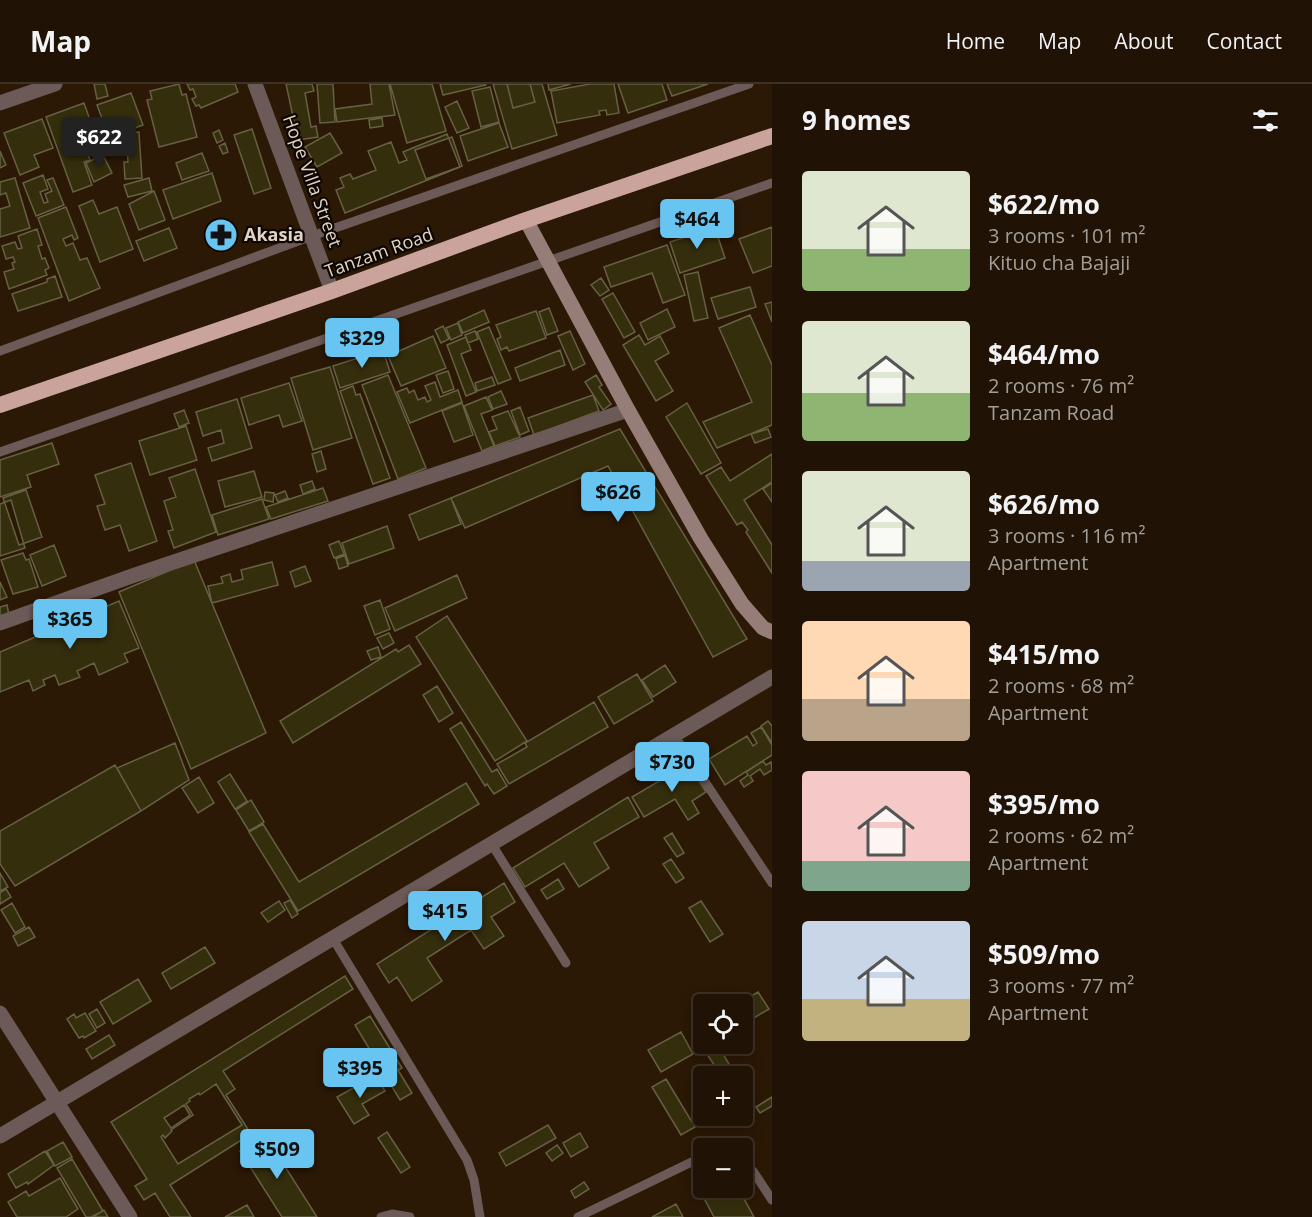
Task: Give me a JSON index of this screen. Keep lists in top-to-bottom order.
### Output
{
  "streets": {
    "highway": ["Tanzam Road"],
    "street": ["Hope Villa Street"]
  },
  "crossings": [
    ["Hope Villa Street", "Tanzam Road"]
  ],
  "places": {
    "pharmacy": ["Akasia"]
  },
  "page": {
    "header": "Map",
    "nav": [
      "Home",
      "Map",
      "About",
      "Contact"
    ],
    "heading": "9 homes",
    "price": [
      "$622",
      "$464",
      "$329",
      "$626",
      "$365",
      "$730",
      "$415",
      "$395",
      "$509"
    ],
    "list": [
      {
        "name": "$622/mo",
        "note": "3 rooms · 101 m² · Kituo cha Bajaji"
      },
      {
        "name": "$464/mo",
        "note": "2 rooms · 76 m² · Tanzam Road"
      },
      {
        "name": "$626/mo",
        "note": "3 rooms · 116 m² · Apartment"
      },
      {
        "name": "$415/mo",
        "note": "2 rooms · 68 m² · Apartment"
      },
      {
        "name": "$395/mo",
        "note": "2 rooms · 62 m² · Apartment"
      },
      {
        "name": "$509/mo",
        "note": "3 rooms · 77 m² · Apartment"
      }
    ],
    "map_buttons": ["+", "−"]
  }
}
